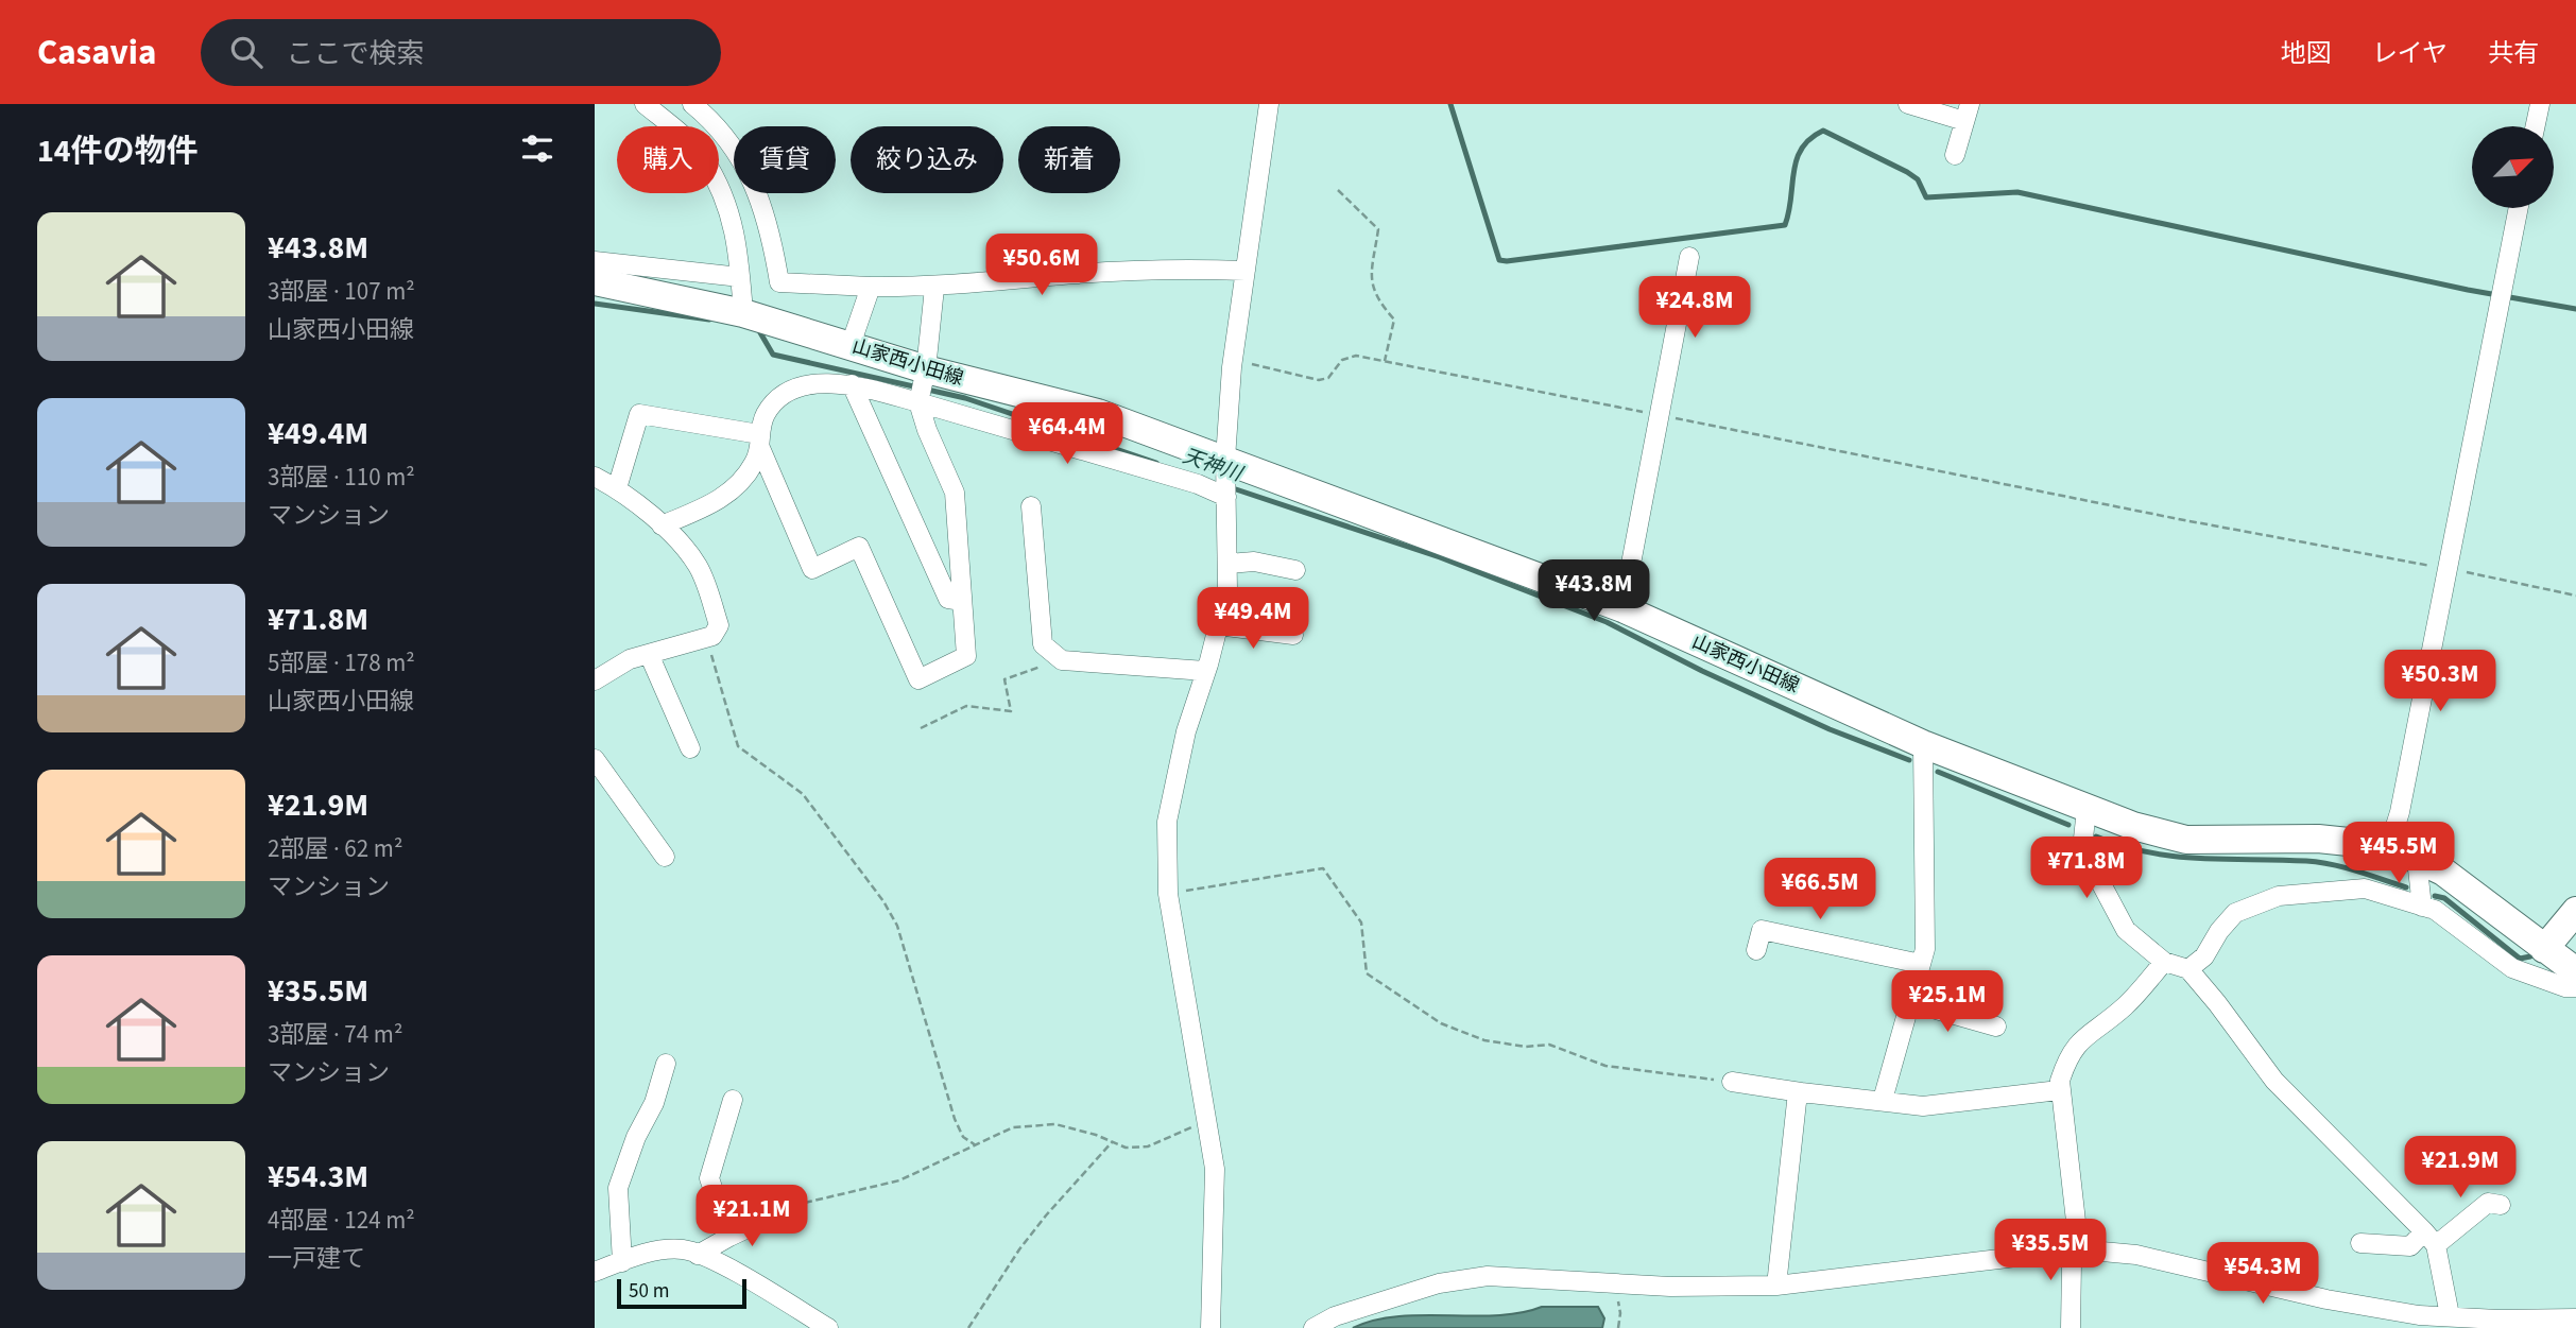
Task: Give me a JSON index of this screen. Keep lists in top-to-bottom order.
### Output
{
  "streets": {
    "main road": ["山家西小田線"]
  },
  "water": ["天神川"],
  "scale_bar": "50 m",
  "north": "top right",
  "page": {
    "header": "Casavia",
    "search": "ここで検索",
    "nav": ["地図", "レイヤ", "共有"],
    "heading": "14件の物件",
    "chip": [
      "購入",
      "賃貸",
      "絞り込み",
      "新着"
    ],
    "list": [
      {
        "name": "¥43.8M",
        "note": "3部屋 · 107 m² · 山家西小田線"
      },
      {
        "name": "¥49.4M",
        "note": "3部屋 · 110 m² · マンション"
      },
      {
        "name": "¥71.8M",
        "note": "5部屋 · 178 m² · 山家西小田線"
      },
      {
        "name": "¥21.9M",
        "note": "2部屋 · 62 m² · マンション"
      },
      {
        "name": "¥35.5M",
        "note": "3部屋 · 74 m² · マンション"
      },
      {
        "name": "¥54.3M",
        "note": "4部屋 · 124 m² · 一戸建て"
      }
    ],
    "price": [
      "¥50.6M",
      "¥24.8M",
      "¥64.4M",
      "¥43.8M",
      "¥49.4M",
      "¥50.3M",
      "¥45.5M",
      "¥71.8M",
      "¥66.5M",
      "¥25.1M",
      "¥21.9M",
      "¥21.1M",
      "¥35.5M",
      "¥54.3M"
    ],
    "scale": "50 m"
  }
}
